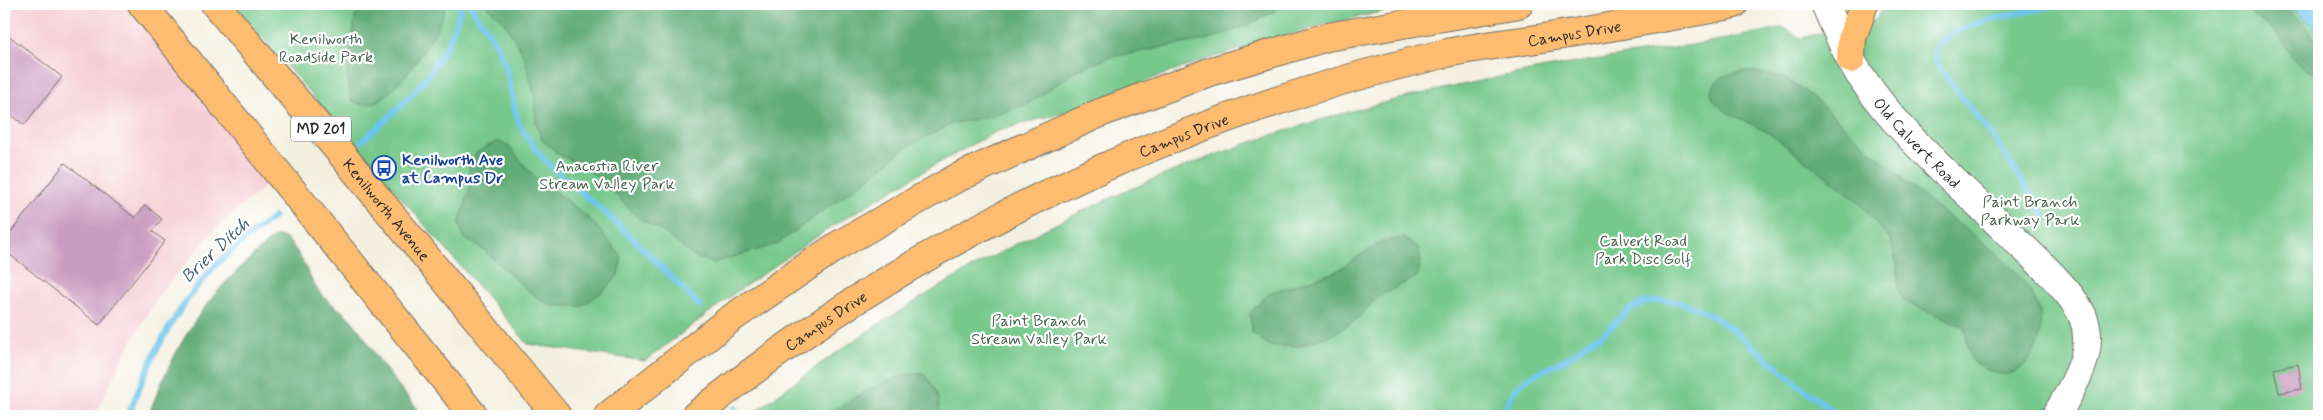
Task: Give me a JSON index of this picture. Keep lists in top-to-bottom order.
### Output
{
  "streets": {
    "main road": ["Campus Drive", "MD 201", "Kenilworth Avenue"],
    "street": ["Old Calvert Road"]
  },
  "water": ["Brier Ditch"],
  "parks": [
    "Kenilworth Roadside Park",
    "Anacostia River Stream Valley Park",
    "Paint Branch Parkway Park",
    "Calvert Road Park Disc Golf",
    "Paint Branch Stream Valley Park"
  ],
  "places": {
    "bus stop": ["Kenilworth Ave at Campus Dr"]
  }
}
